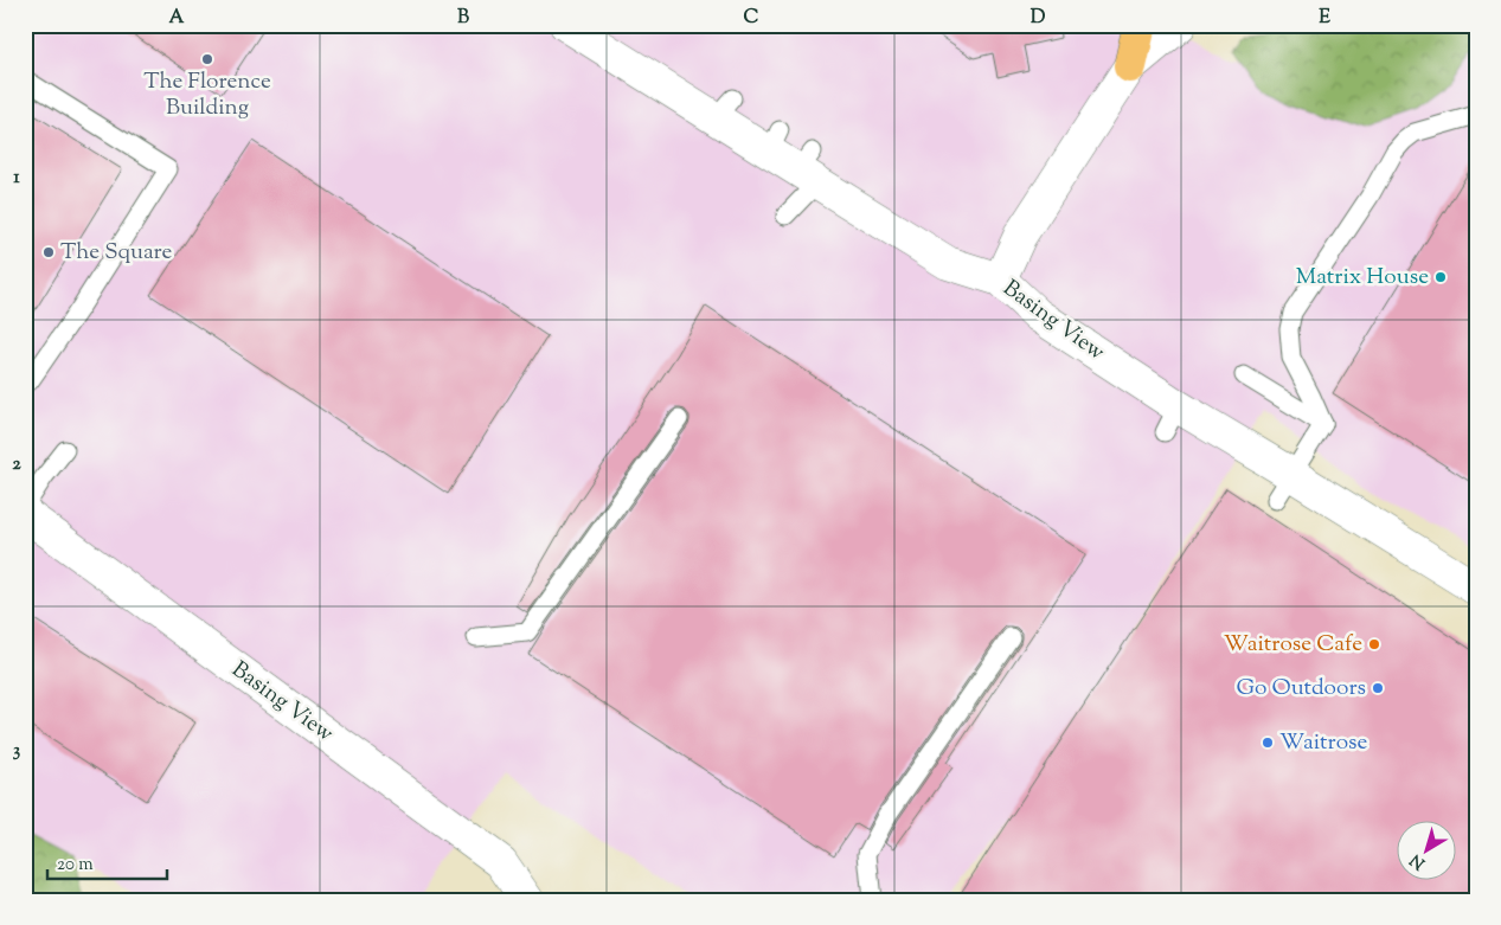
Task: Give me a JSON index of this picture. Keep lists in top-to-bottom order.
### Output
{
  "streets": {
    "street": ["Basing View"]
  },
  "places": [
    "The Florence Building",
    "The Square",
    "Matrix House",
    "Waitrose Cafe",
    "Go Outdoors",
    "Waitrose"
  ],
  "scale_bar": "20 m",
  "north": "bottom left",
  "grid": {
    "columns": [
      "A",
      "B",
      "C",
      "D",
      "E"
    ],
    "rows": ["1", "2", "3"]
  }
}
